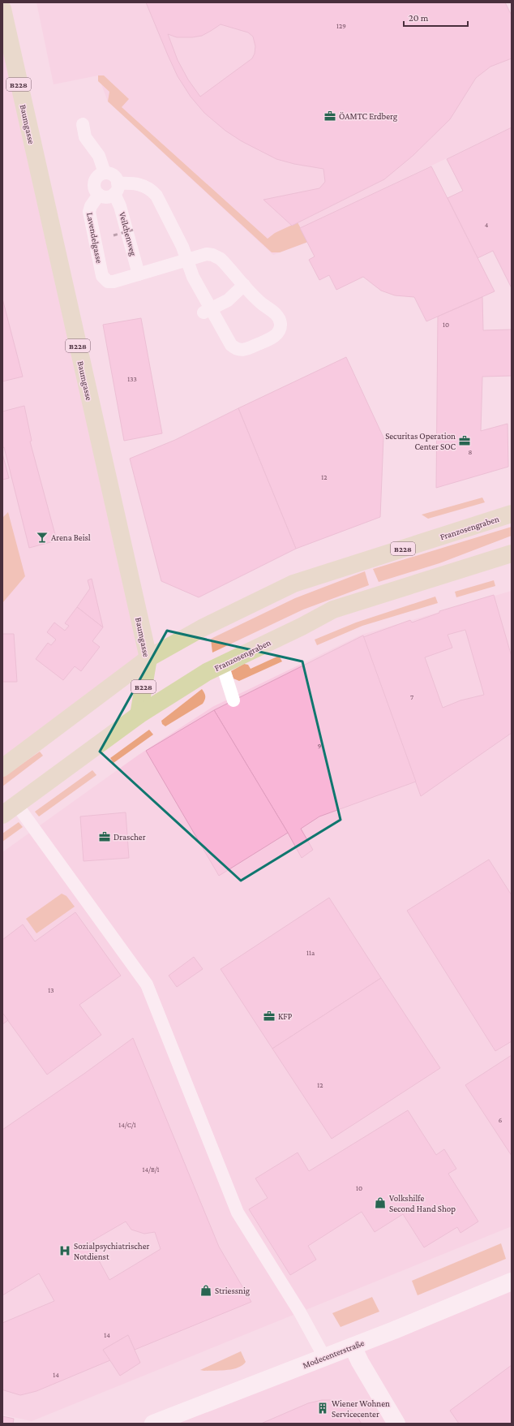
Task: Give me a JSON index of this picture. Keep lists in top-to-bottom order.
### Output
{
  "streets": {
    "main road": ["B228", "Baumgasse", "Franzosengraben"],
    "street": ["Modecenterstraße"],
    "lane": ["Veilchenweg", "Lavendelgasse"]
  },
  "crossings": [
    ["Baumgasse", "Franzosengraben"],
    ["Veilchenweg", "Lavendelgasse"]
  ],
  "places": {
    "office": [
      "ÖAMTC Erdberg",
      "Securitas Operation Center SOC",
      "Drascher",
      "KFP"
    ],
    "bar": ["Arena Beisl"],
    "shop": ["Volkshilfe Second Hand Shop", "Striessnig"],
    "hospital": ["Sozialpsychiatrischer Notdienst"],
    "building": ["Wiener Wohnen Servicecenter"]
  },
  "house_numbers": [
    "129",
    "4",
    "10",
    "133",
    "8",
    "12",
    "7",
    "9",
    "11a",
    "13",
    "12",
    "6",
    "14/C/1",
    "14/B/1",
    "10",
    "14",
    "14"
  ],
  "scale_bar": "20 m"
}
